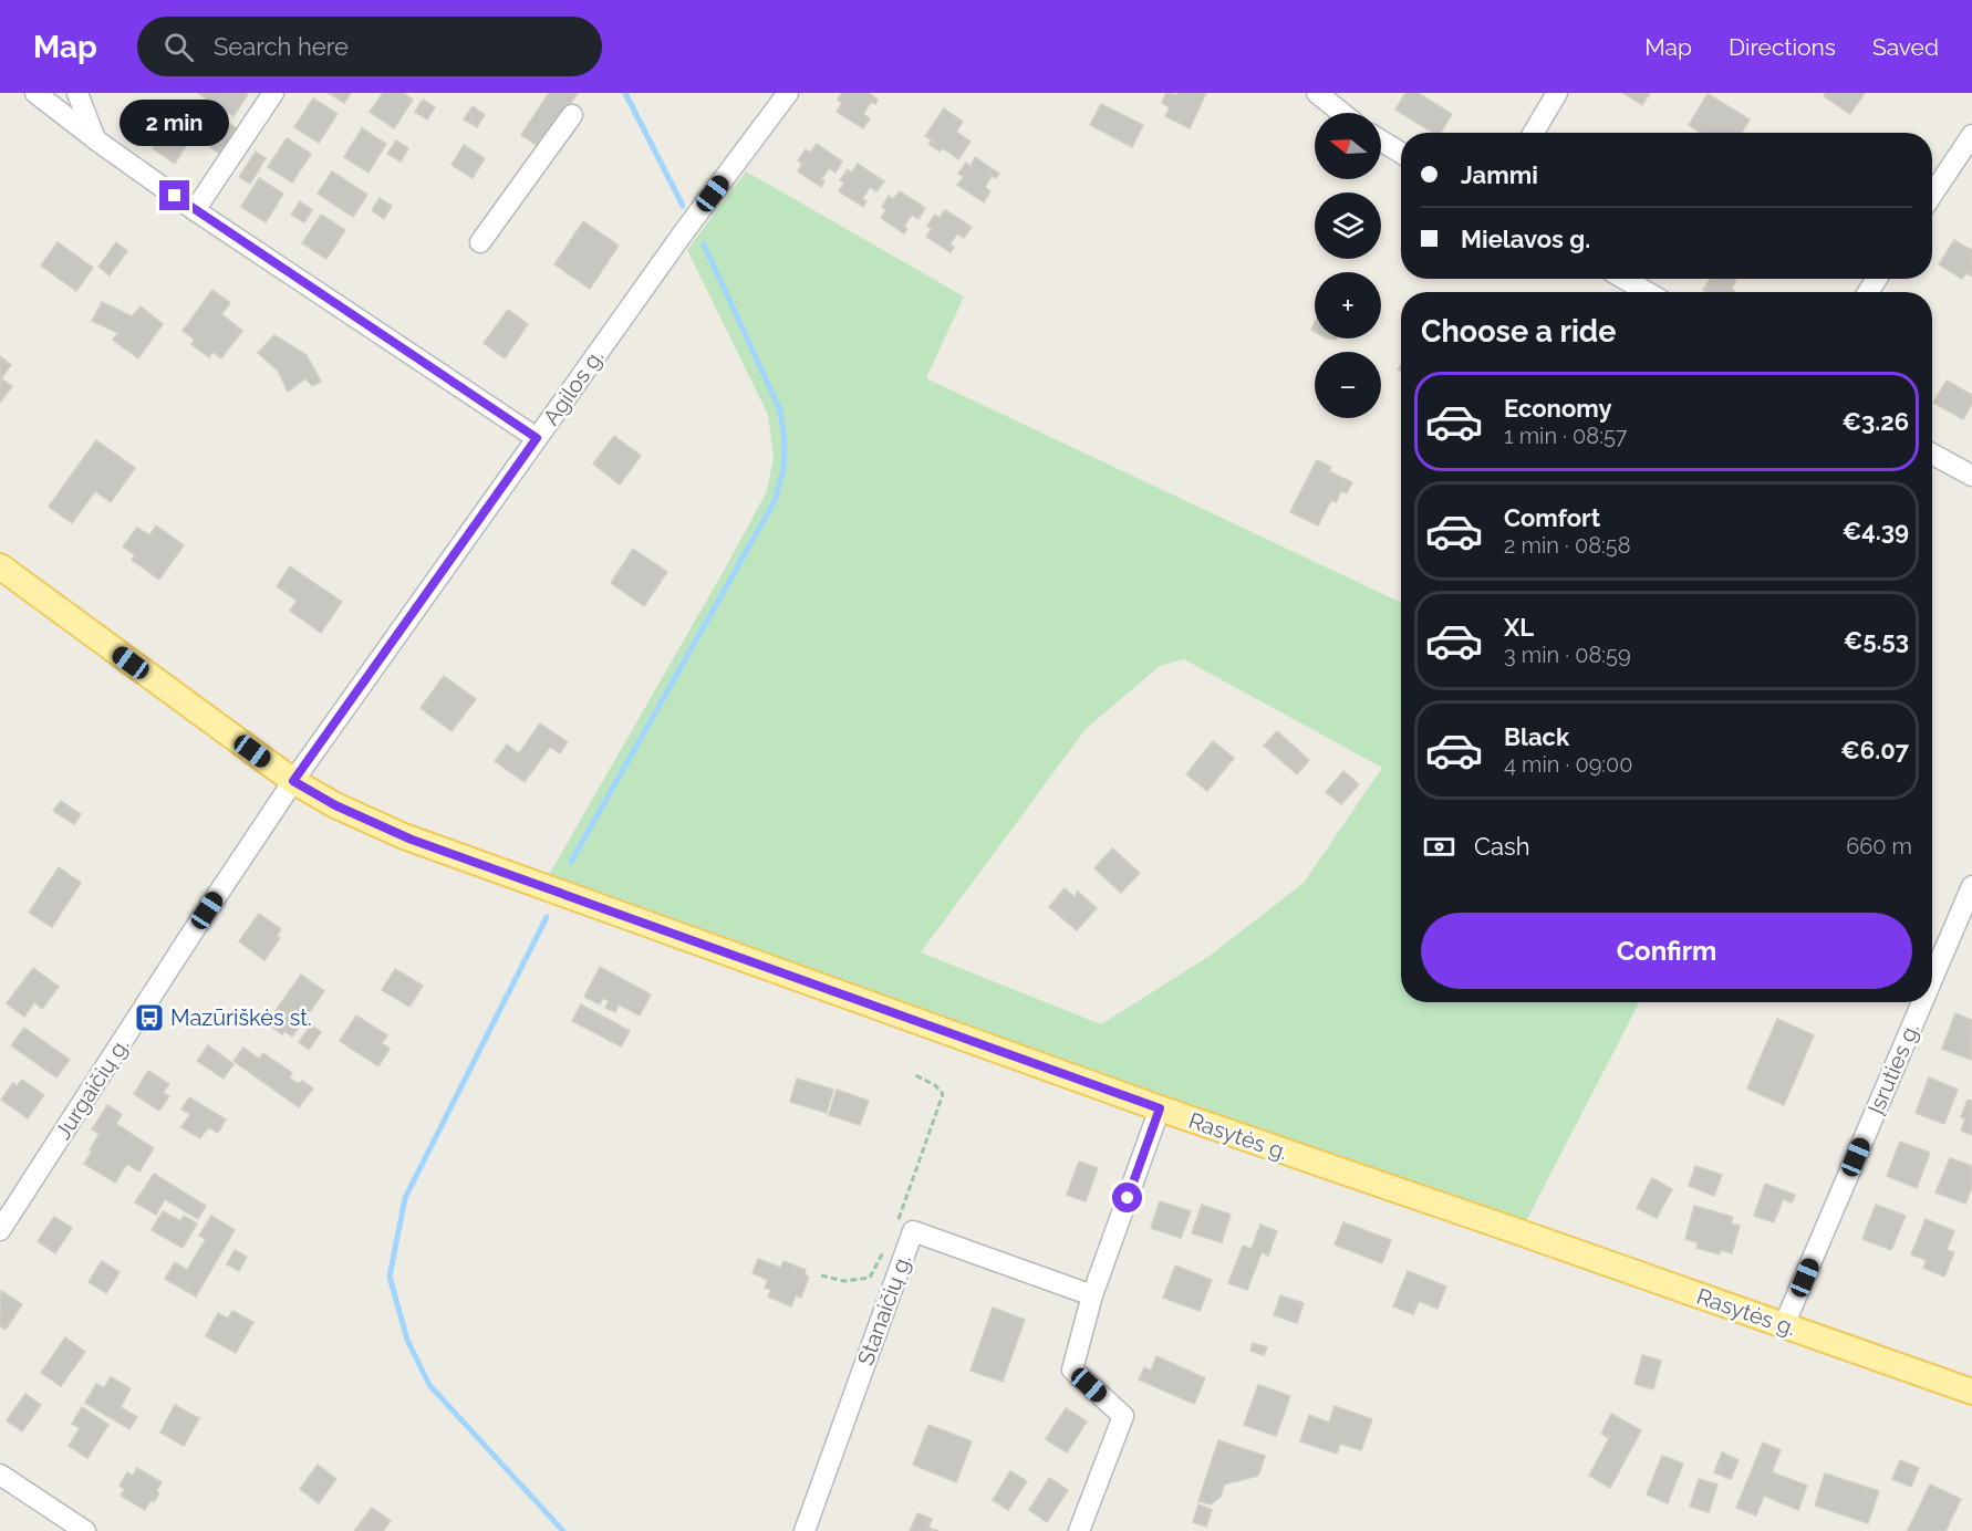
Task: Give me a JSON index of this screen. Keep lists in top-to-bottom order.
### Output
{
  "streets": {
    "main road": ["Rasytės g."],
    "street": [
      "Agilos g.",
      "Įsruties g.",
      "Jurgaičių g.",
      "Stanaičių g."
    ]
  },
  "crossings": [
    ["Agilos g.", "Jurgaičių g."],
    ["Agilos g.", "Rasytės g."],
    ["Įsruties g.", "Rasytės g."],
    ["Jurgaičių g.", "Rasytės g."]
  ],
  "places": {
    "bus stop": ["Mazūriškės st."]
  },
  "north": "left",
  "page": {
    "header": "Map",
    "search": "Search here",
    "nav": ["Map", "Directions", "Saved"],
    "bubble": "2 min",
    "map_buttons": ["+", "−"],
    "banner": ["Jammi", "Mielavos g."],
    "heading": "Choose a ride",
    "list": [
      {
        "name": "Economy",
        "note": "1 min · 08:57",
        "value": "€3.26"
      },
      {
        "name": "Comfort",
        "note": "2 min · 08:58",
        "value": "€4.39"
      },
      {
        "name": "XL",
        "note": "3 min · 08:59",
        "value": "€5.53"
      },
      {
        "name": "Black",
        "note": "4 min · 09:00",
        "value": "€6.07"
      }
    ],
    "pay": ["Cash", "660 m"],
    "buttons": "Confirm"
  }
}
